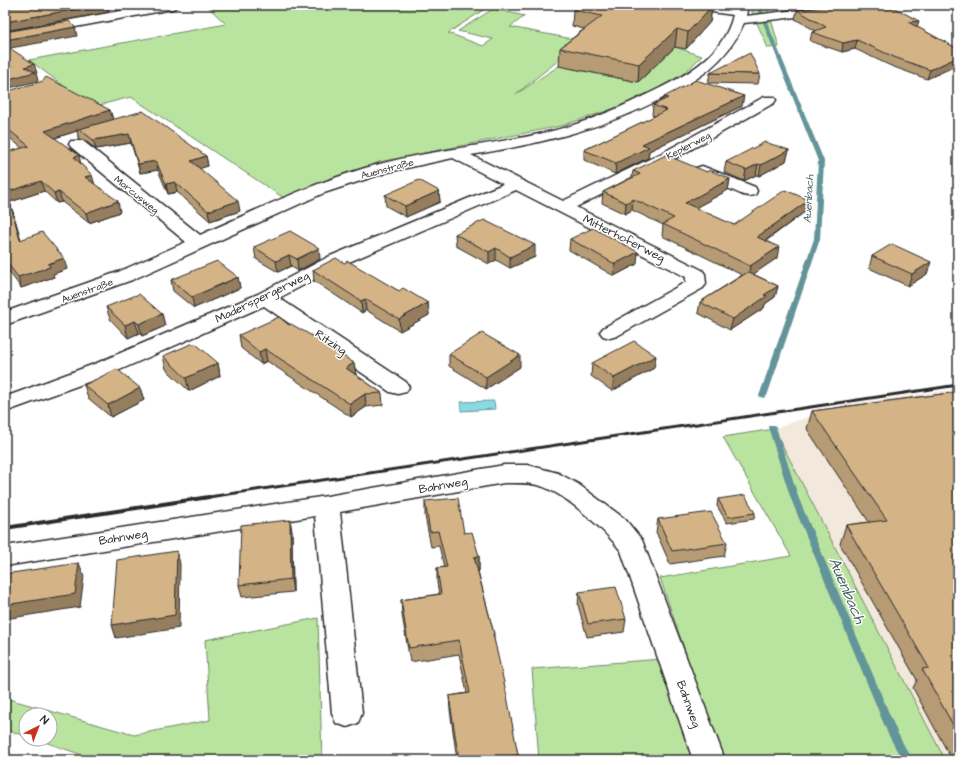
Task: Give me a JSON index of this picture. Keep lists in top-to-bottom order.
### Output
{
  "streets": {
    "street": [
      "Keplerweg",
      "Auenstraße",
      "Marcusweg",
      "Mitterhoferweg",
      "Maderspergerweg",
      "Ritzing",
      "Bahnweg"
    ]
  },
  "crossings": [
    ["Keplerweg", "Mitterhoferweg"],
    ["Auenstraße", "Marcusweg"],
    ["Auenstraße", "Mitterhoferweg"],
    ["Mitterhoferweg", "Maderspergerweg"],
    ["Maderspergerweg", "Ritzing"]
  ],
  "water": ["Auenbach"],
  "north": "top right"
}
